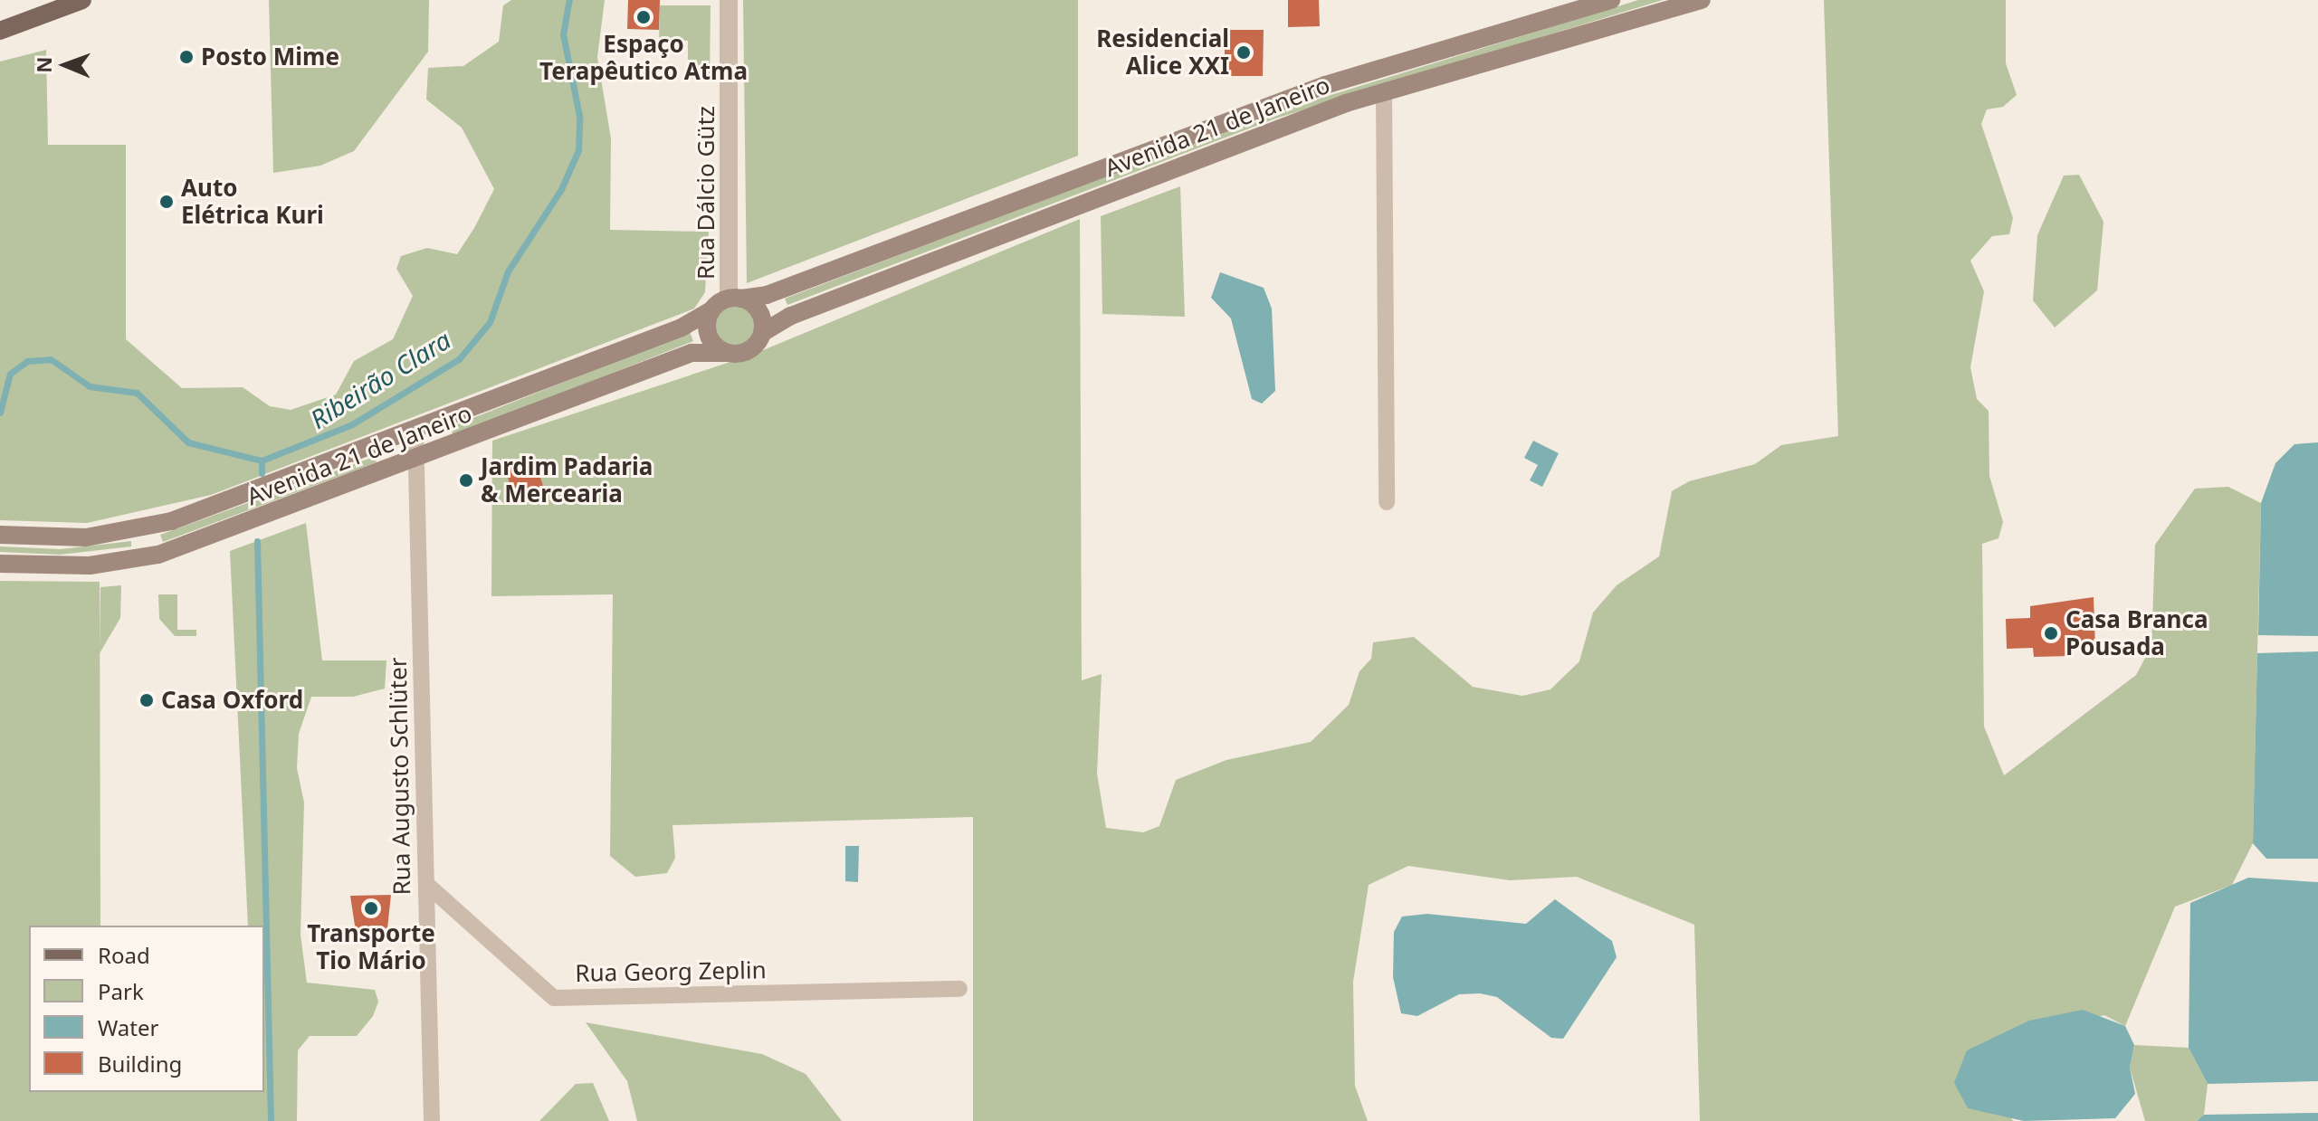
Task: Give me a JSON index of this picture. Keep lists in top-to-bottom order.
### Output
{
  "streets": {
    "main road": ["Avenida 21 de Janeiro"],
    "street": ["Rua Dálcio Gütz", "Rua Augusto Schlüter", "Rua Georg Zeplin"]
  },
  "crossings": [
    ["Avenida 21 de Janeiro", "Rua Dálcio Gütz"],
    ["Avenida 21 de Janeiro", "Rua Augusto Schlüter"],
    ["Rua Augusto Schlüter", "Rua Georg Zeplin"]
  ],
  "water": ["Ribeirão Clara"],
  "places": [
    "Espaço Terapêutico Atma",
    "Residencial Alice XXI",
    "Posto Mime",
    "Auto Elétrica Kuri",
    "Jardim Padaria & Mercearia",
    "Casa Branca Pousada",
    "Casa Oxford",
    "Transporte Tio Mário"
  ],
  "legend": [
    "Road",
    "Park",
    "Water",
    "Building"
  ],
  "north": "left"
}
